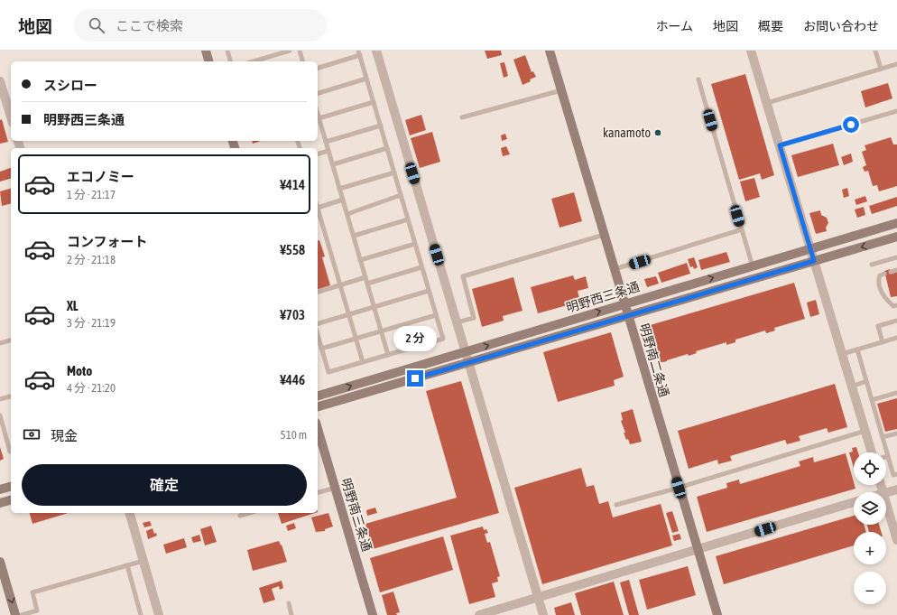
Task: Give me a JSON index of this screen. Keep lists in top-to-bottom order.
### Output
{
  "streets": {
    "street": ["明野西三条通", "明野南二条通", "明野南三条通"]
  },
  "crossings": [
    ["明野西三条通", "明野南二条通"]
  ],
  "places": ["kanamoto"],
  "page": {
    "header": "地図",
    "search": "ここで検索",
    "nav": [
      "ホーム",
      "地図",
      "概要",
      "お問い合わせ"
    ],
    "banner": ["スシロー", "明野西三条通"],
    "list": [
      {
        "name": "エコノミー",
        "note": "1 分 · 21:17",
        "value": "¥414"
      },
      {
        "name": "コンフォート",
        "note": "2 分 · 21:18",
        "value": "¥558"
      },
      {
        "name": "XL",
        "note": "3 分 · 21:19",
        "value": "¥703"
      },
      {
        "name": "Moto",
        "note": "4 分 · 21:20",
        "value": "¥446"
      }
    ],
    "bubble": "2 分",
    "pay": ["現金", "510 m"],
    "map_buttons": ["+", "−"],
    "buttons": "確定"
  }
}
